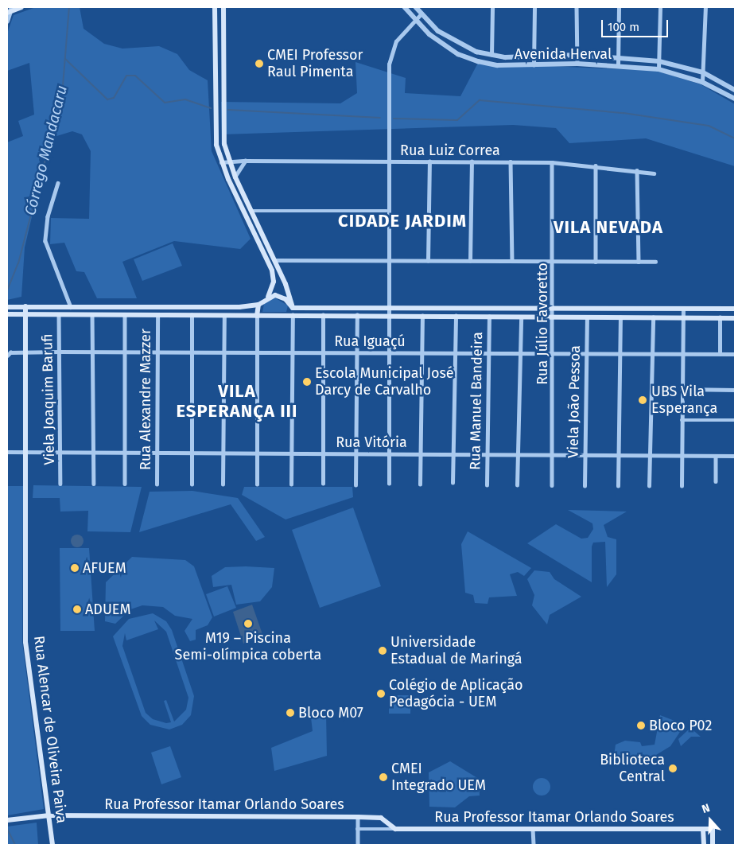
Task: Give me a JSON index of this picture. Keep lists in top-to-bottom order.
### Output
{
  "streets": {
    "main road": ["Rua Alencar de Oliveira Paiva", "Rua Professor Itamar Orlando Soares"],
    "street": [
      "Avenida Herval",
      "Rua Luiz Correa",
      "Rua Júlio Favoretto",
      "Rua Iguaçú",
      "Viela Joaquim Barufi",
      "Rua Alexandre Mazzer",
      "Rua Manuel Bandeira",
      "Viela João Pessoa",
      "Rua Vitória"
    ]
  },
  "crossings": [
    ["Rua Luiz Correa", "Rua Júlio Favoretto"],
    ["Rua Júlio Favoretto", "Rua Iguaçú"],
    ["Rua Júlio Favoretto", "Rua Vitória"],
    ["Rua Iguaçú", "Viela Joaquim Barufi"],
    ["Rua Iguaçú", "Rua Alexandre Mazzer"],
    ["Rua Iguaçú", "Rua Manuel Bandeira"],
    ["Rua Iguaçú", "Viela João Pessoa"],
    ["Rua Iguaçú", "Rua Alencar de Oliveira Paiva"],
    ["Viela Joaquim Barufi", "Rua Vitória"],
    ["Rua Alexandre Mazzer", "Rua Vitória"],
    ["Rua Manuel Bandeira", "Rua Vitória"],
    ["Viela João Pessoa", "Rua Vitória"],
    ["Rua Vitória", "Rua Alencar de Oliveira Paiva"],
    ["Rua Alencar de Oliveira Paiva", "Rua Professor Itamar Orlando Soares"]
  ],
  "districts": ["CIDADE JARDIM", "VILA NEVADA", "VILA ESPERANÇA III"],
  "water": ["Córrego Mandacaru"],
  "places": [
    "CMEI Professor Raul Pimenta",
    "Escola Municipal José Darcy de Carvalho",
    "UBS Vila Esperança",
    "AFUEM",
    "ADUEM",
    "M19 – Piscina Semi-olímpica coberta",
    "Universidade Estadual de Maringá",
    "Colégio de Aplicação Pedagócia - UEM",
    "Bloco M07",
    "Bloco P02",
    "Biblioteca Central",
    "CMEI Integrado UEM"
  ],
  "scale_bar": "100 m",
  "north": "top"
}
